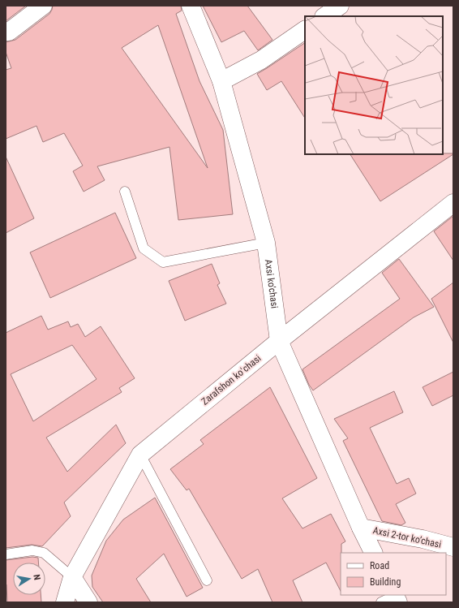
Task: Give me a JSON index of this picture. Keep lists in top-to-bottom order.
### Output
{
  "streets": {
    "street": ["Axsi ko'chasi", "Zarafshon koʻchasi", "Аxsi 2-tor koʼchasi"]
  },
  "crossings": [
    ["Axsi ko'chasi", "Zarafshon koʻchasi"],
    ["Axsi ko'chasi", "Аxsi 2-tor koʼchasi"]
  ],
  "legend": ["Road", "Building"],
  "north": "right"
}
